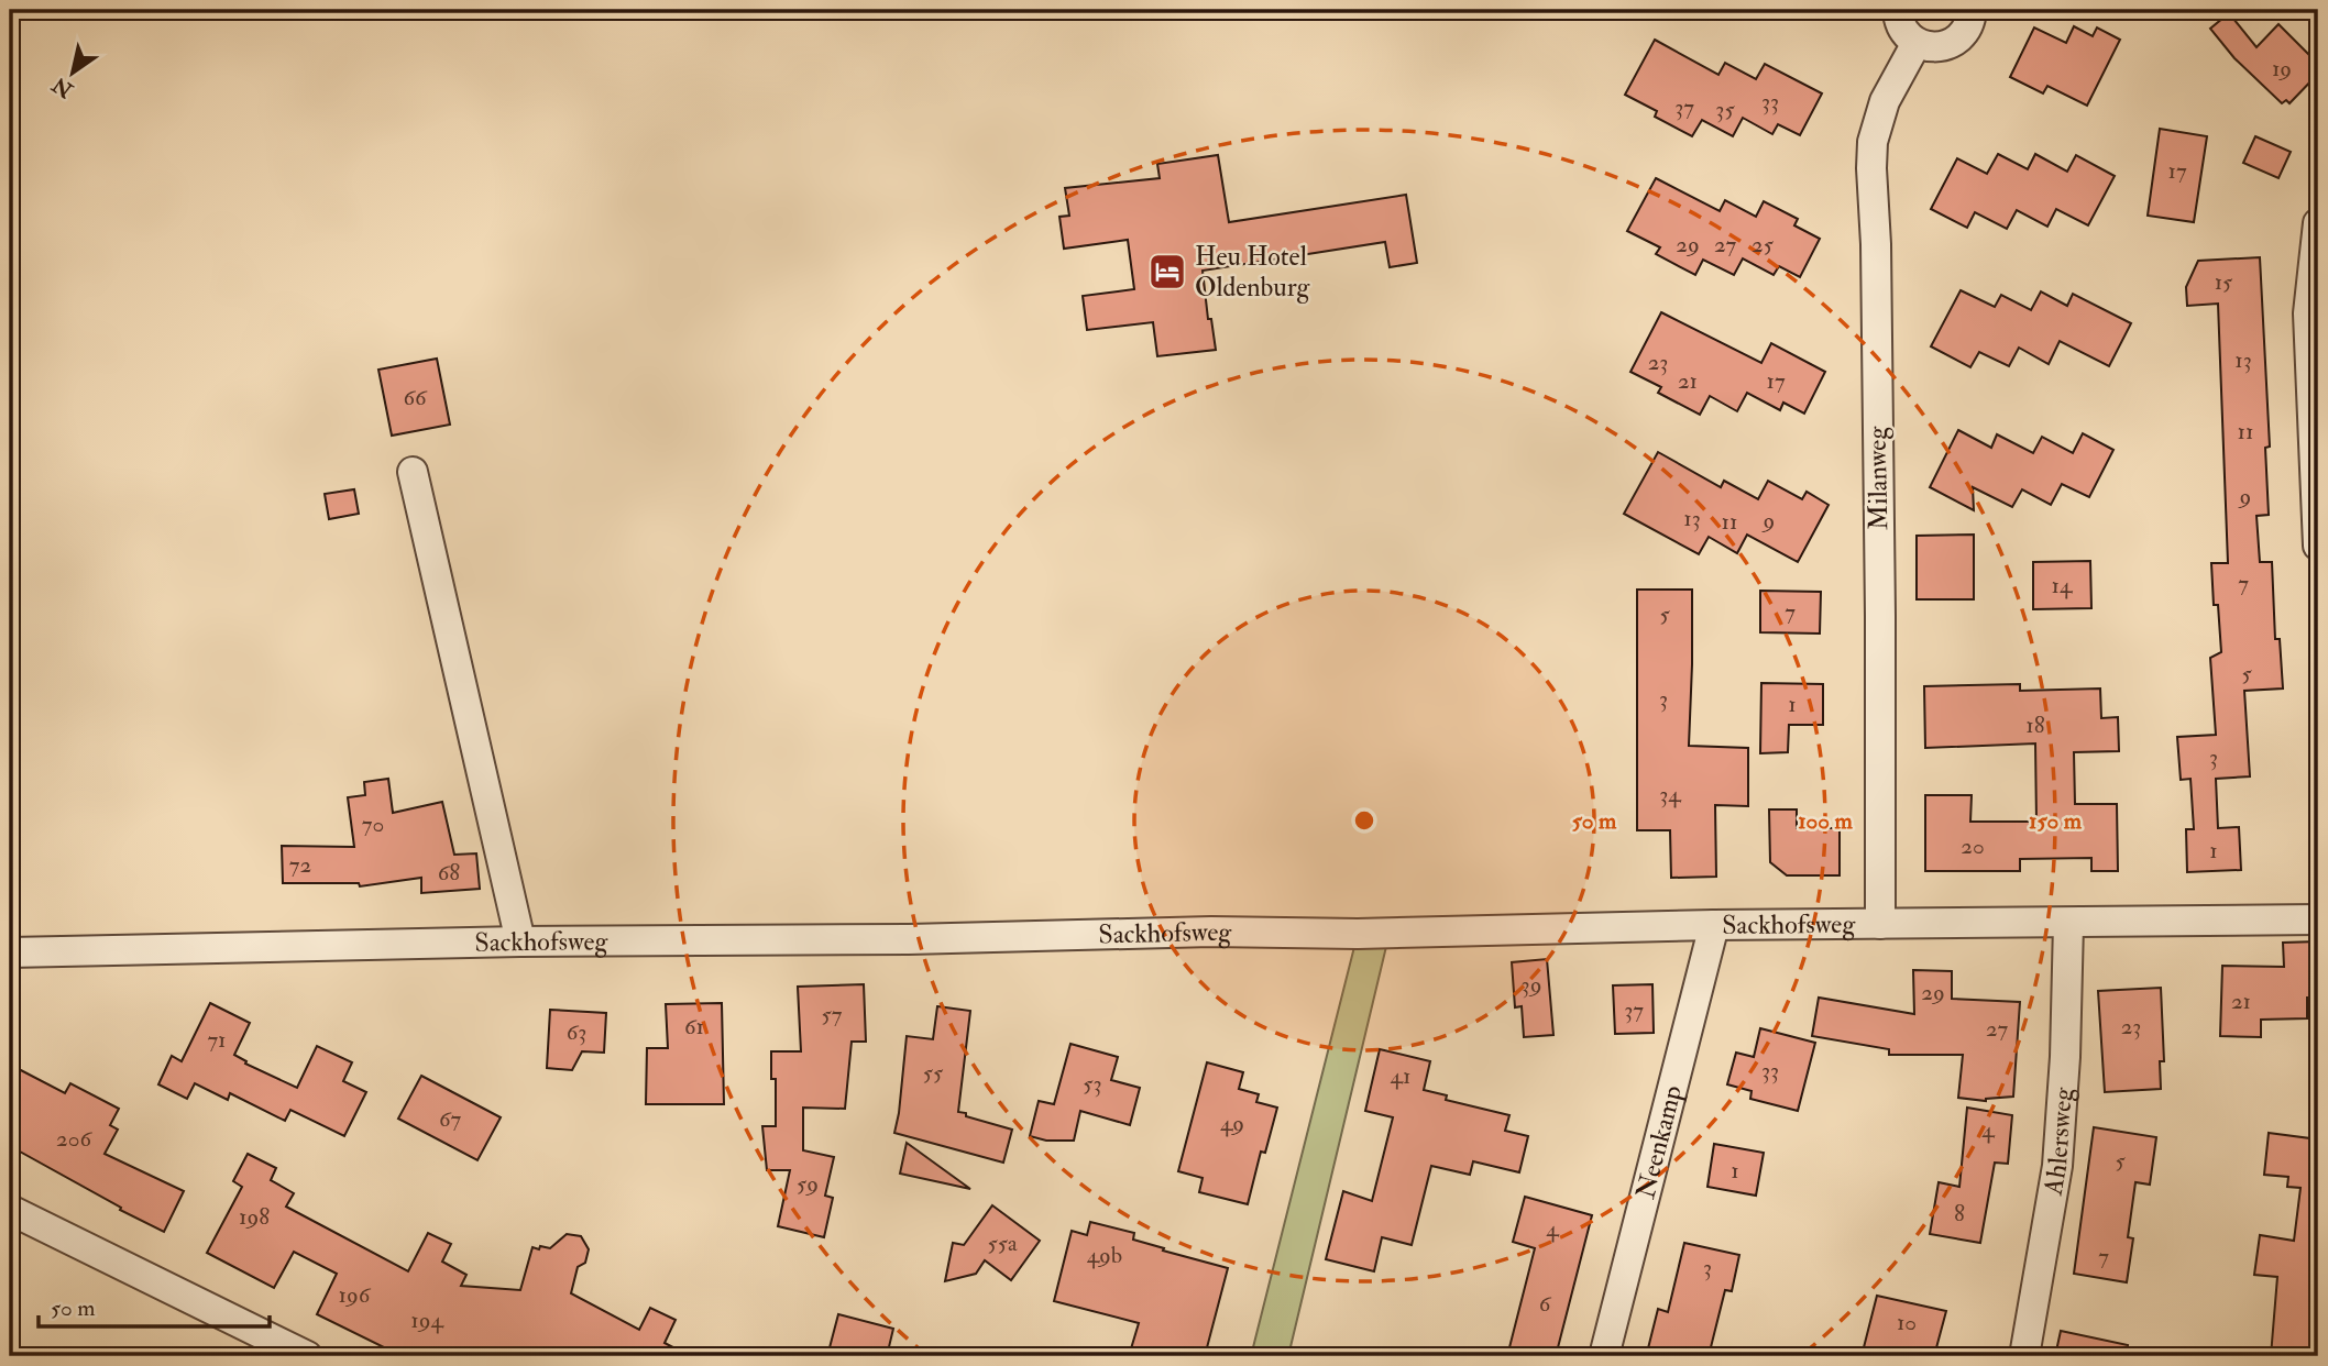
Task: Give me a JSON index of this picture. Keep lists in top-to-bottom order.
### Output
{
  "streets": {
    "street": [
      "Milanweg",
      "Sackhofsweg",
      "Neenkamp",
      "Ahlersweg"
    ]
  },
  "crossings": [
    ["Milanweg", "Sackhofsweg"],
    ["Sackhofsweg", "Neenkamp"],
    ["Sackhofsweg", "Ahlersweg"]
  ],
  "places": {
    "hotel": ["Heu Hotel Oldenburg"]
  },
  "house_numbers": [
    "19",
    "33",
    "37",
    "35",
    "17",
    "29",
    "27",
    "25",
    "15",
    "13",
    "23",
    "21",
    "17",
    "66",
    "11",
    "9",
    "13",
    "9",
    "11",
    "7",
    "14",
    "7",
    "5",
    "5",
    "3",
    "1",
    "18",
    "3",
    "34",
    "70",
    "20",
    "1",
    "72",
    "68",
    "39",
    "29",
    "21",
    "37",
    "57",
    "61",
    "23",
    "27",
    "63",
    "71",
    "33",
    "55",
    "41",
    "53",
    "67",
    "49",
    "4",
    "206",
    "5",
    "1",
    "59",
    "8",
    "198",
    "4",
    "55a",
    "49b",
    "7",
    "3",
    "196",
    "6",
    "194",
    "10"
  ],
  "scale_bar": "50 m",
  "north": "bottom left",
  "rings": ["50 m", "100 m", "150 m"]
}
